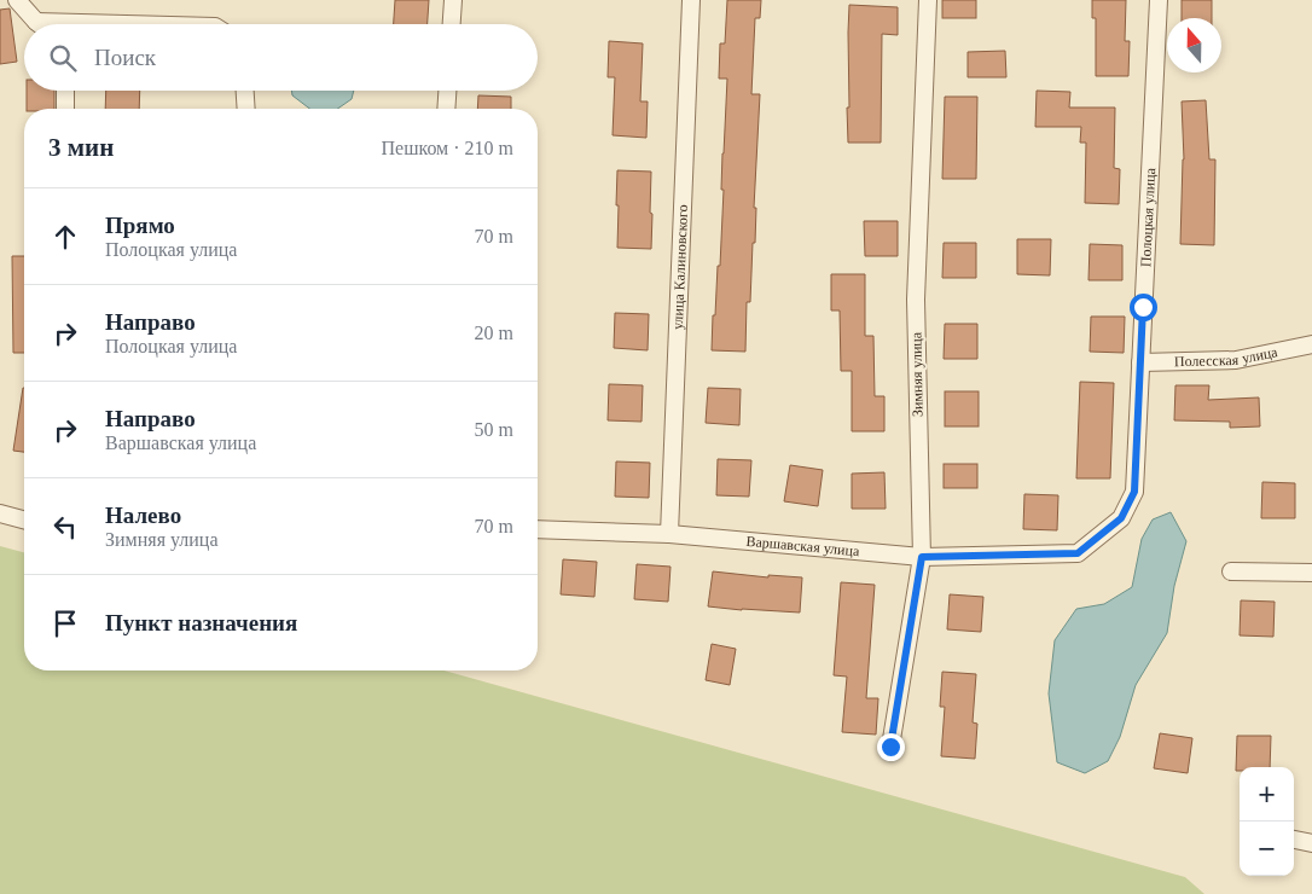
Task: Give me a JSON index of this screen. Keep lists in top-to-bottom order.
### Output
{
  "streets": {
    "street": [
      "Полоцкая улица",
      "улица Калиновского",
      "Полесская улица",
      "Зимняя улица",
      "Варшавская улица"
    ]
  },
  "crossings": [
    ["Полоцкая улица", "Полесская улица"],
    ["Полоцкая улица", "Варшавская улица"],
    ["улица Калиновского", "Варшавская улица"],
    ["Зимняя улица", "Варшавская улица"]
  ],
  "north": "top",
  "page": {
    "search": "Поиск",
    "heading": ["3 мин", "Пешком · 210 m"],
    "list": [
      ["Прямо", "Полоцкая улица", "70 m"],
      ["Направо", "Полоцкая улица", "20 m"],
      ["Направо", "Варшавская улица", "50 m"],
      ["Налево", "Зимняя улица", "70 m"],
      "Пункт назначения"
    ],
    "map_buttons": ["+", "−"]
  }
}
